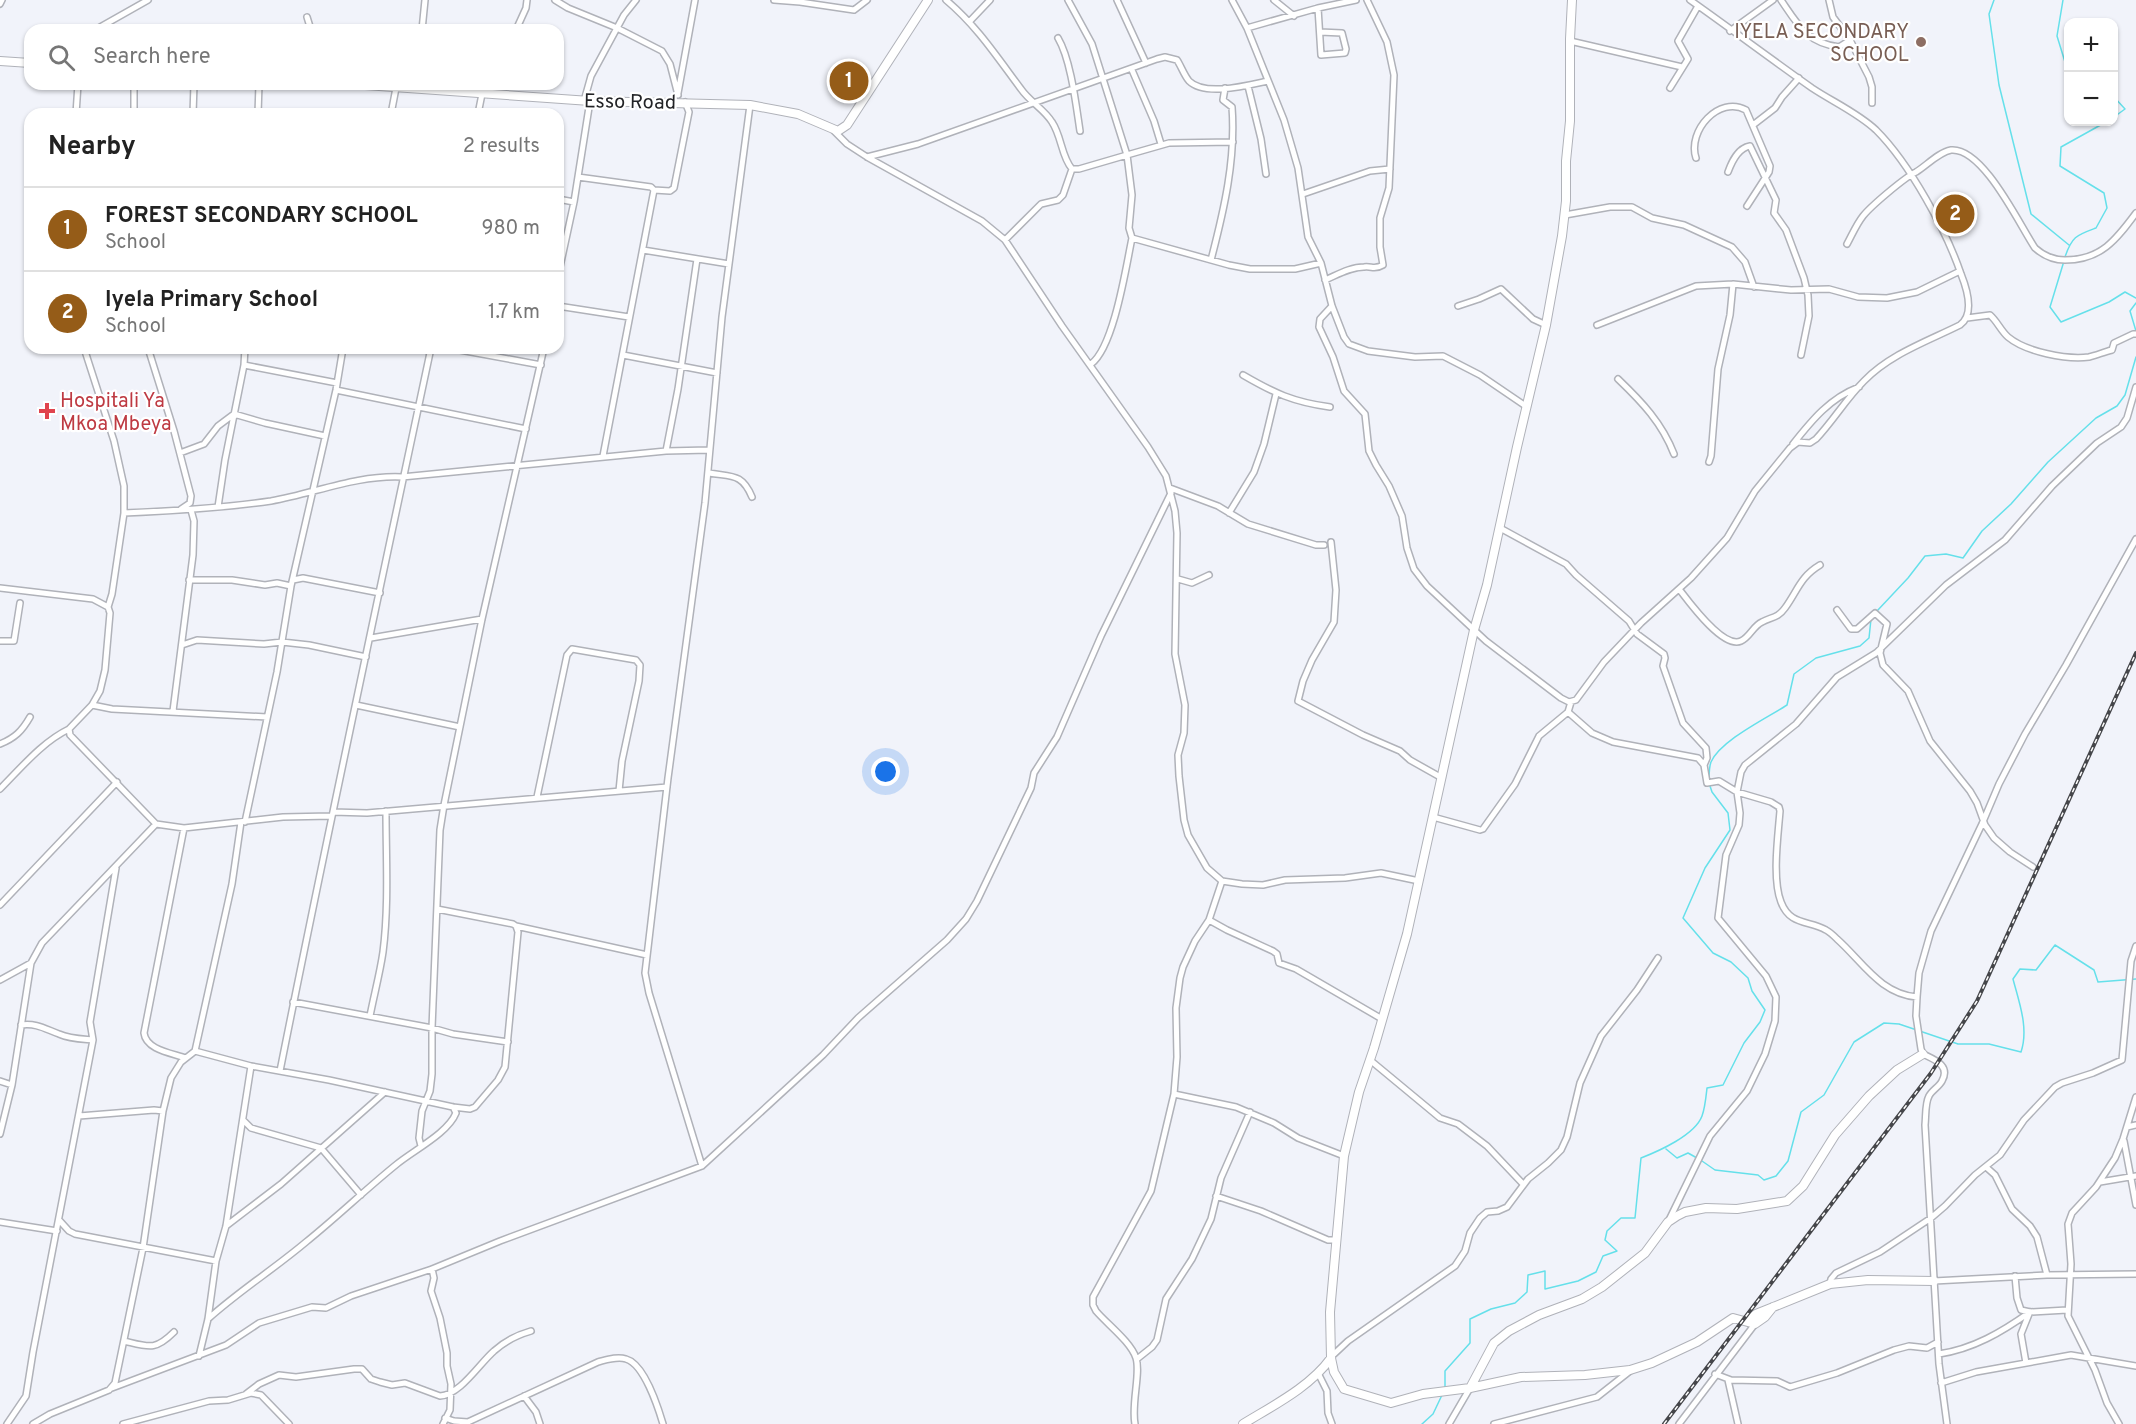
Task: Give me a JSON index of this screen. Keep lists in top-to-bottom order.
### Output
{
  "streets": {
    "street": ["Esso Road"]
  },
  "places": {
    "other": ["IYELA SECONDARY SCHOOL"],
    "health": ["Hospitali Ya Mkoa Mbeya"]
  },
  "page": {
    "map_buttons": ["+", "−"],
    "search": "Search here",
    "pins": ["1", "2"],
    "heading": ["Nearby", "2 results"],
    "list": [
      {
        "mark": "1",
        "name": "FOREST SECONDARY SCHOOL",
        "note": "School",
        "value": "980 m"
      },
      {
        "mark": "2",
        "name": "Iyela Primary School",
        "note": "School",
        "value": "1.7 km"
      }
    ]
  }
}
